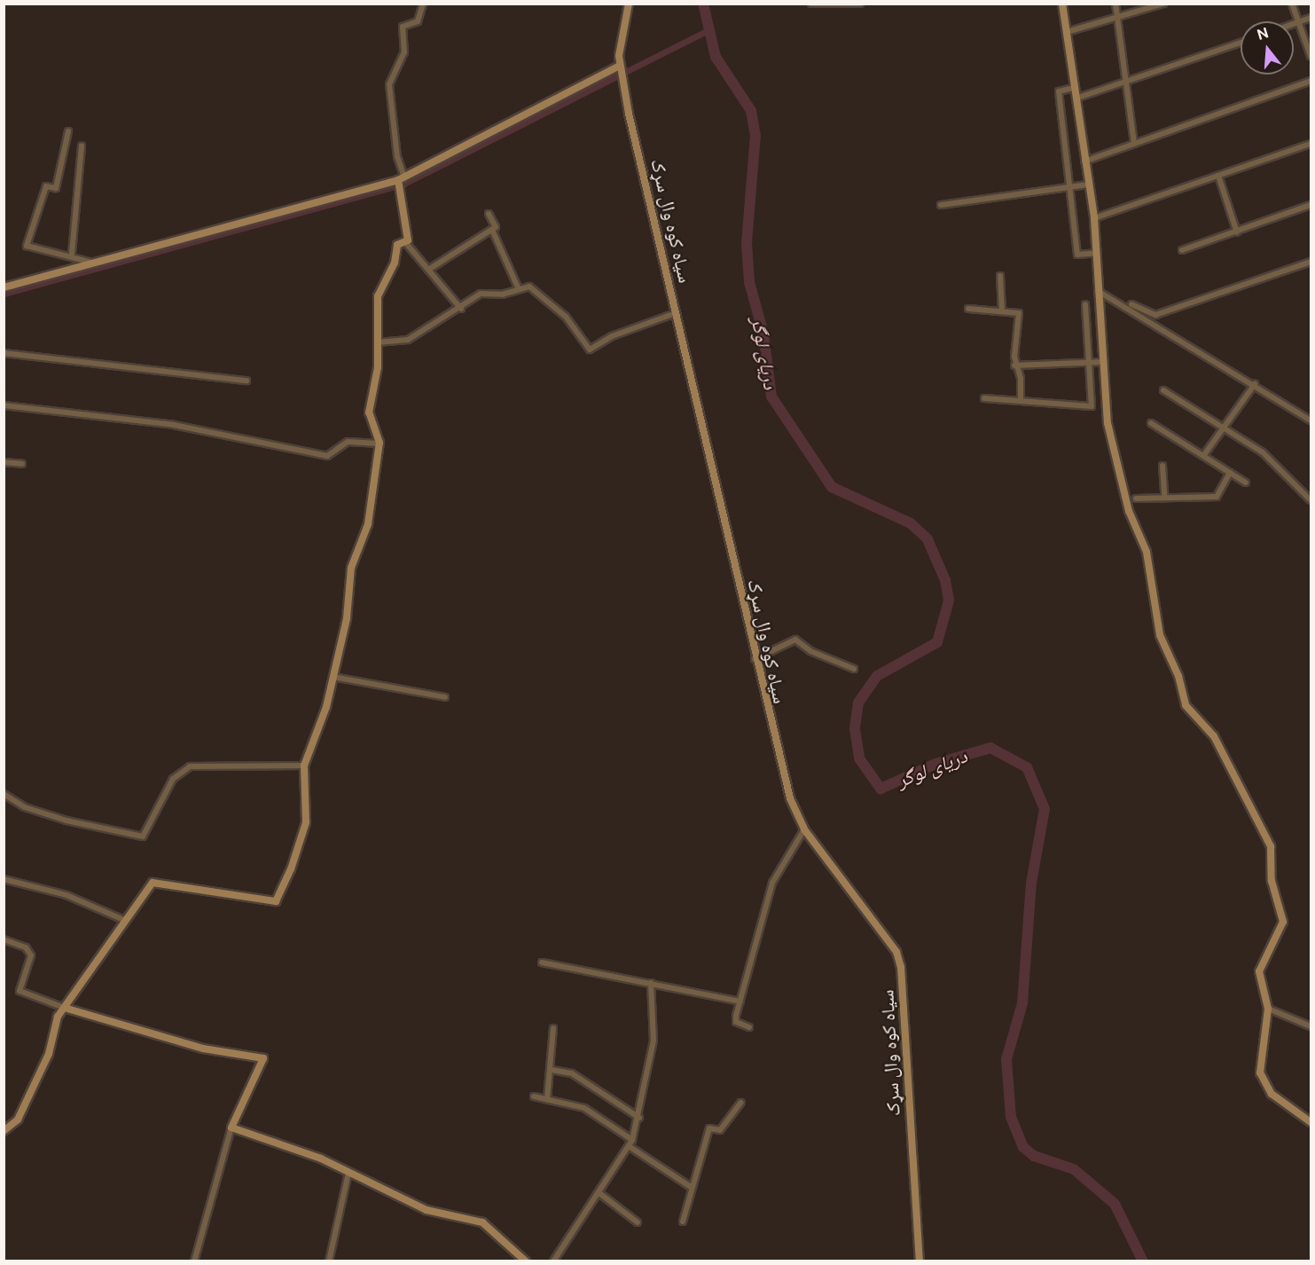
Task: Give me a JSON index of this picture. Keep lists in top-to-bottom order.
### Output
{
  "streets": {
    "street": ["سیاه کوه وال سړک"]
  },
  "water": ["دریای لوگر"],
  "north": "top"
}
